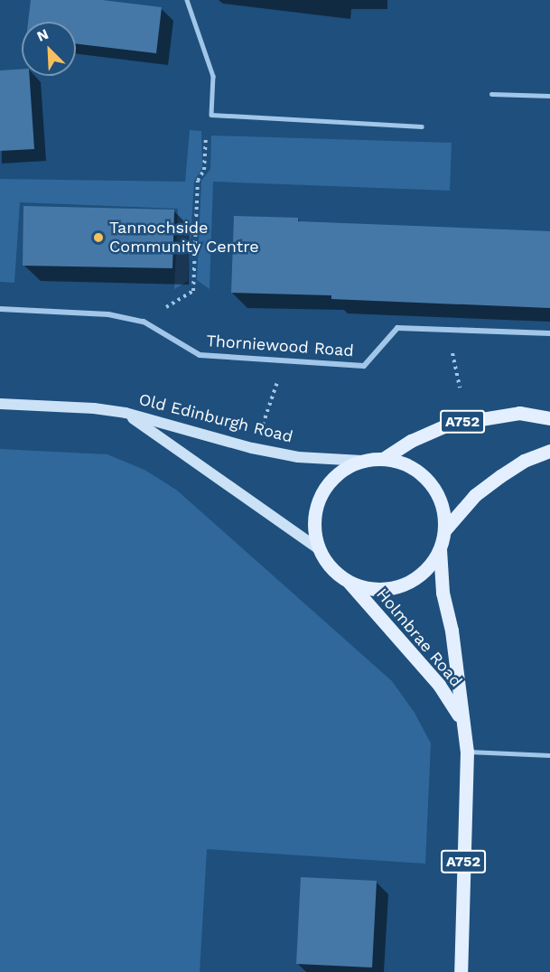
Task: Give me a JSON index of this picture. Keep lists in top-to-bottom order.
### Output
{
  "streets": {
    "main road": ["Old Edinburgh Road", "A752", "Holmbrae Road"],
    "street": ["Thorniewood Road"]
  },
  "crossings": [
    ["Old Edinburgh Road", "A752"],
    ["Old Edinburgh Road", "Holmbrae Road"],
    ["A752", "Holmbrae Road"]
  ],
  "places": ["Tannochside Community Centre"],
  "north": "top left"
}
